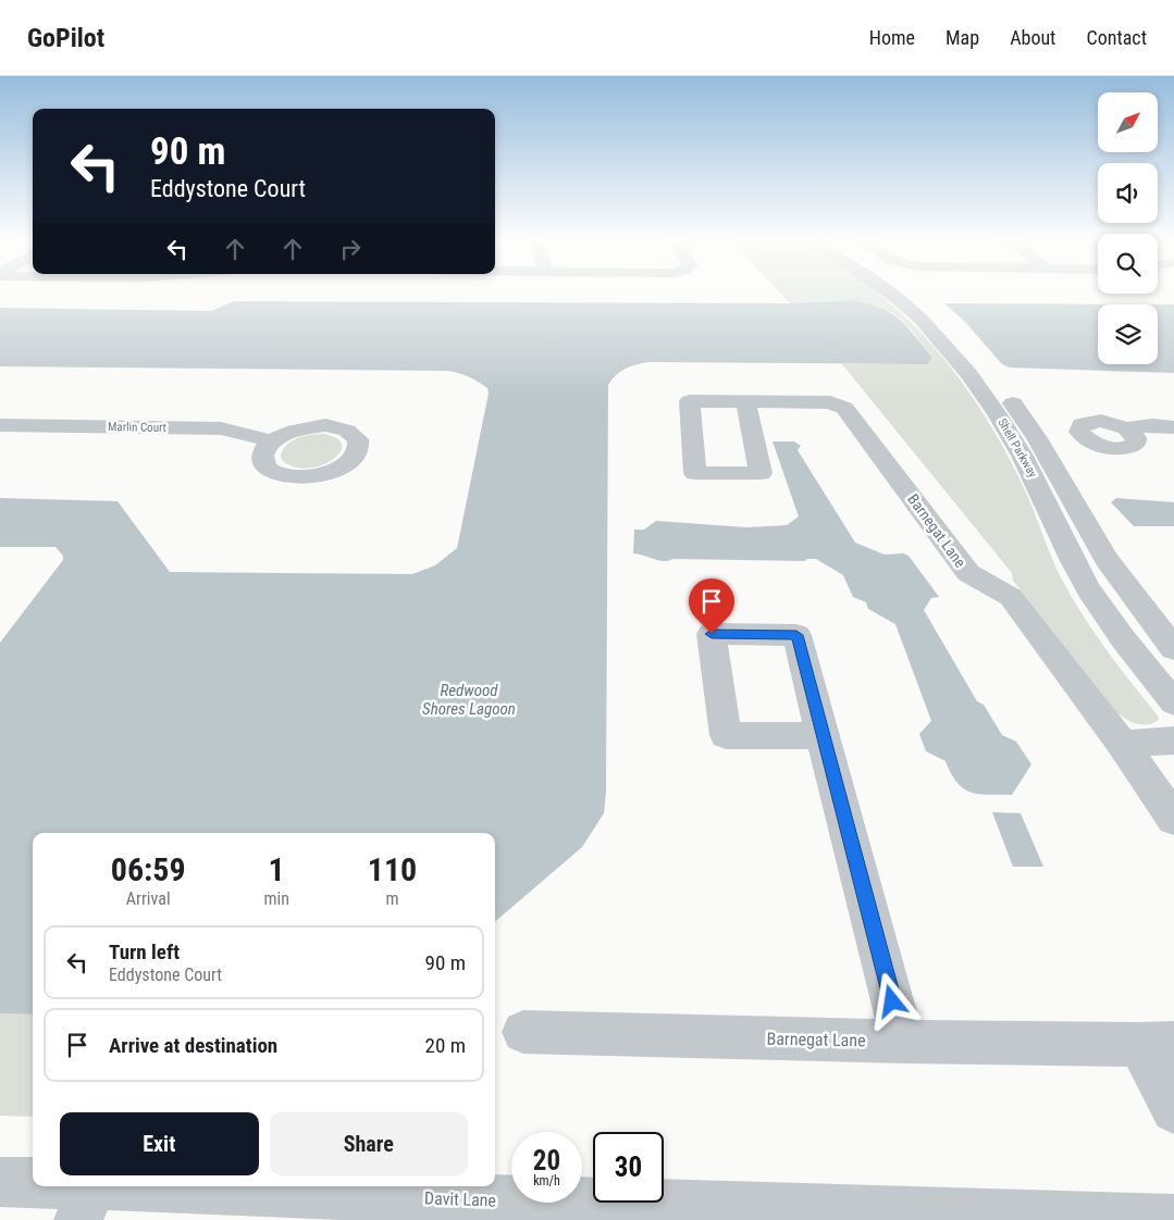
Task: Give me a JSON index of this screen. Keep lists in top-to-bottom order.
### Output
{
  "streets": {
    "street": [
      "Marlin Court",
      "Shell Parkway",
      "Barnegat Lane",
      "Davit Lane"
    ]
  },
  "water": ["Redwood Shores Lagoon"],
  "north": "top right",
  "page": {
    "header": "GoPilot",
    "nav": [
      "Home",
      "Map",
      "About",
      "Contact"
    ],
    "turn": ["90 m", "Eddystone Court"],
    "eta": [
      "06:59",
      "Arrival",
      "1",
      "min",
      "110",
      "m"
    ],
    "list": [
      {
        "name": "Turn left",
        "note": "Eddystone Court",
        "value": "90 m"
      },
      {
        "name": "Arrive at destination",
        "value": "20 m"
      }
    ],
    "buttons": ["Exit", "Share"],
    "speed": "20 km/h",
    "limit": "30"
  }
}
